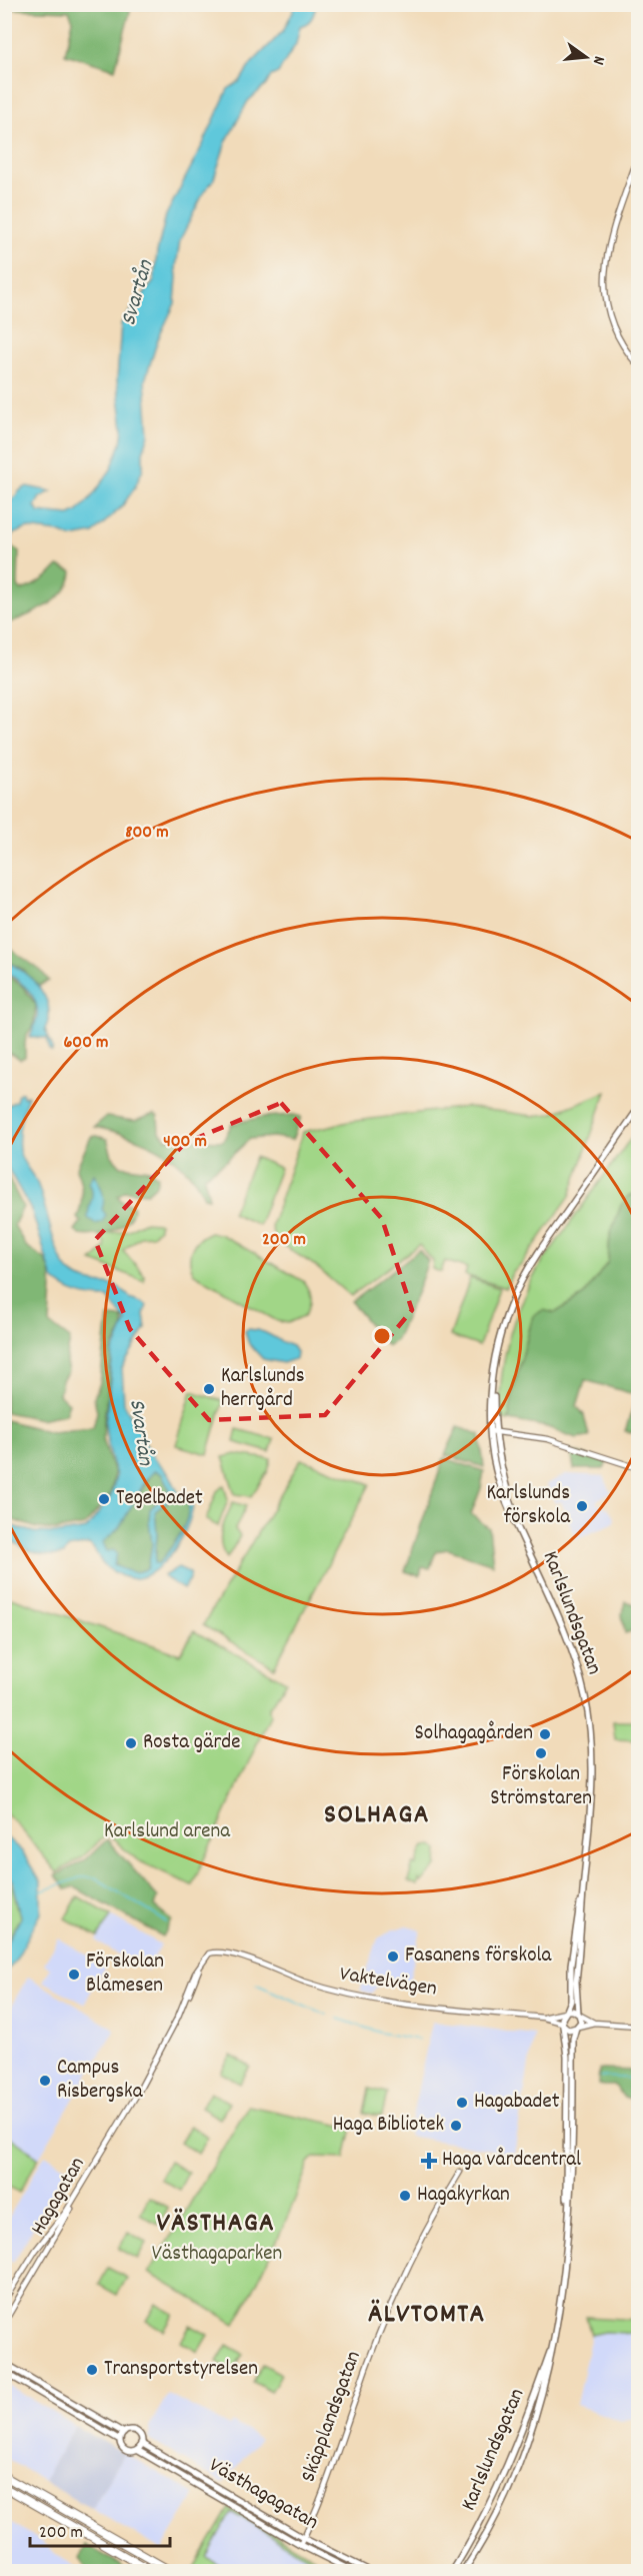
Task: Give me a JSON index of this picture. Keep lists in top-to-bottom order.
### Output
{
  "streets": {
    "main road": ["Karlslundsgatan", "Västhagagatan"],
    "street": ["Vaktelvägen", "Hagagatan", "Skäpplandsgatan"]
  },
  "crossings": [
    ["Karlslundsgatan", "Vaktelvägen"],
    ["Vaktelvägen", "Hagagatan"],
    ["Skäpplandsgatan", "Västhagagatan"]
  ],
  "districts": ["SOLHAGA", "VÄSTHAGA", "ÄLVTOMTA"],
  "water": ["Svartån"],
  "parks": ["Karlslund arena", "Västhagaparken"],
  "places": {
    "other": [
      "Karlslunds herrgård",
      "Tegelbadet",
      "Karlslunds förskola",
      "Solhagagården",
      "Rosta gärde",
      "Förskolan Strömstaren",
      "Fasanens förskola",
      "Förskolan Blåmesen",
      "Campus Risbergska",
      "Hagabadet",
      "Haga Bibliotek",
      "Hagakyrkan",
      "Transportstyrelsen"
    ],
    "health": ["Haga vårdcentral"]
  },
  "scale_bar": "200 m",
  "north": "right",
  "rings": [
    "800 m",
    "600 m",
    "400 m",
    "200 m"
  ]
}
